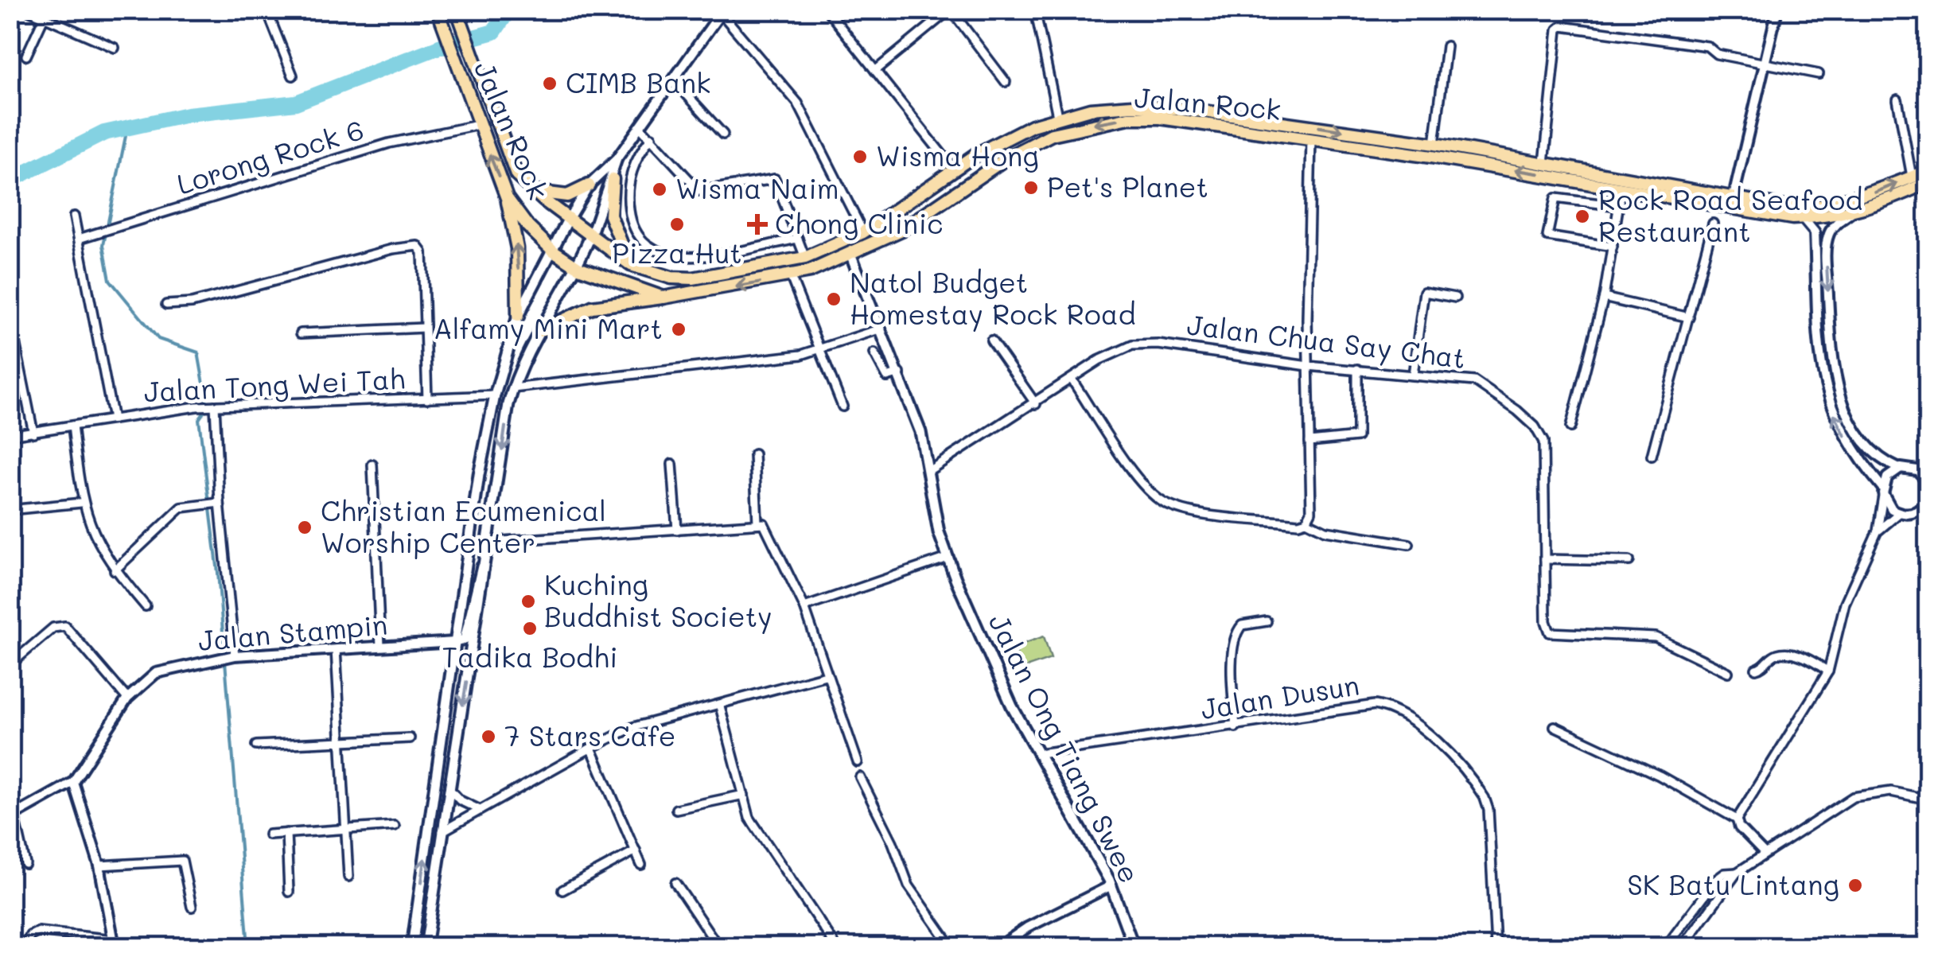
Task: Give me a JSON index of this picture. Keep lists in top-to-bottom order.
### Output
{
  "streets": {
    "main road": ["Jalan Rock", "Jalan Ong Tiang Swee"],
    "street": [
      "Lorong Rock 6",
      "Jalan Chua Say Chat",
      "Jalan Tong Wei Tah",
      "Jalan Stampin",
      "Jalan Dusun"
    ]
  },
  "crossings": [
    ["Jalan Rock", "Lorong Rock 6"],
    ["Jalan Rock", "Jalan Ong Tiang Swee"],
    ["Jalan Chua Say Chat", "Jalan Ong Tiang Swee"],
    ["Jalan Dusun", "Jalan Ong Tiang Swee"]
  ],
  "places": {
    "other": [
      "CIMB Bank",
      "Wisma Hong",
      "Pet's Planet",
      "Wisma Naim",
      "Rock Road Seafood Restaurant",
      "Pizza Hut",
      "Natol Budget Homestay Rock Road",
      "Alfamy Mini Mart",
      "Christian Ecumenical Worship Center",
      "Kuching Buddhist Society",
      "Tadika Bodhi",
      "7 Stars Cafe",
      "SK Batu Lintang"
    ],
    "health": ["Chong Clinic"]
  }
}
